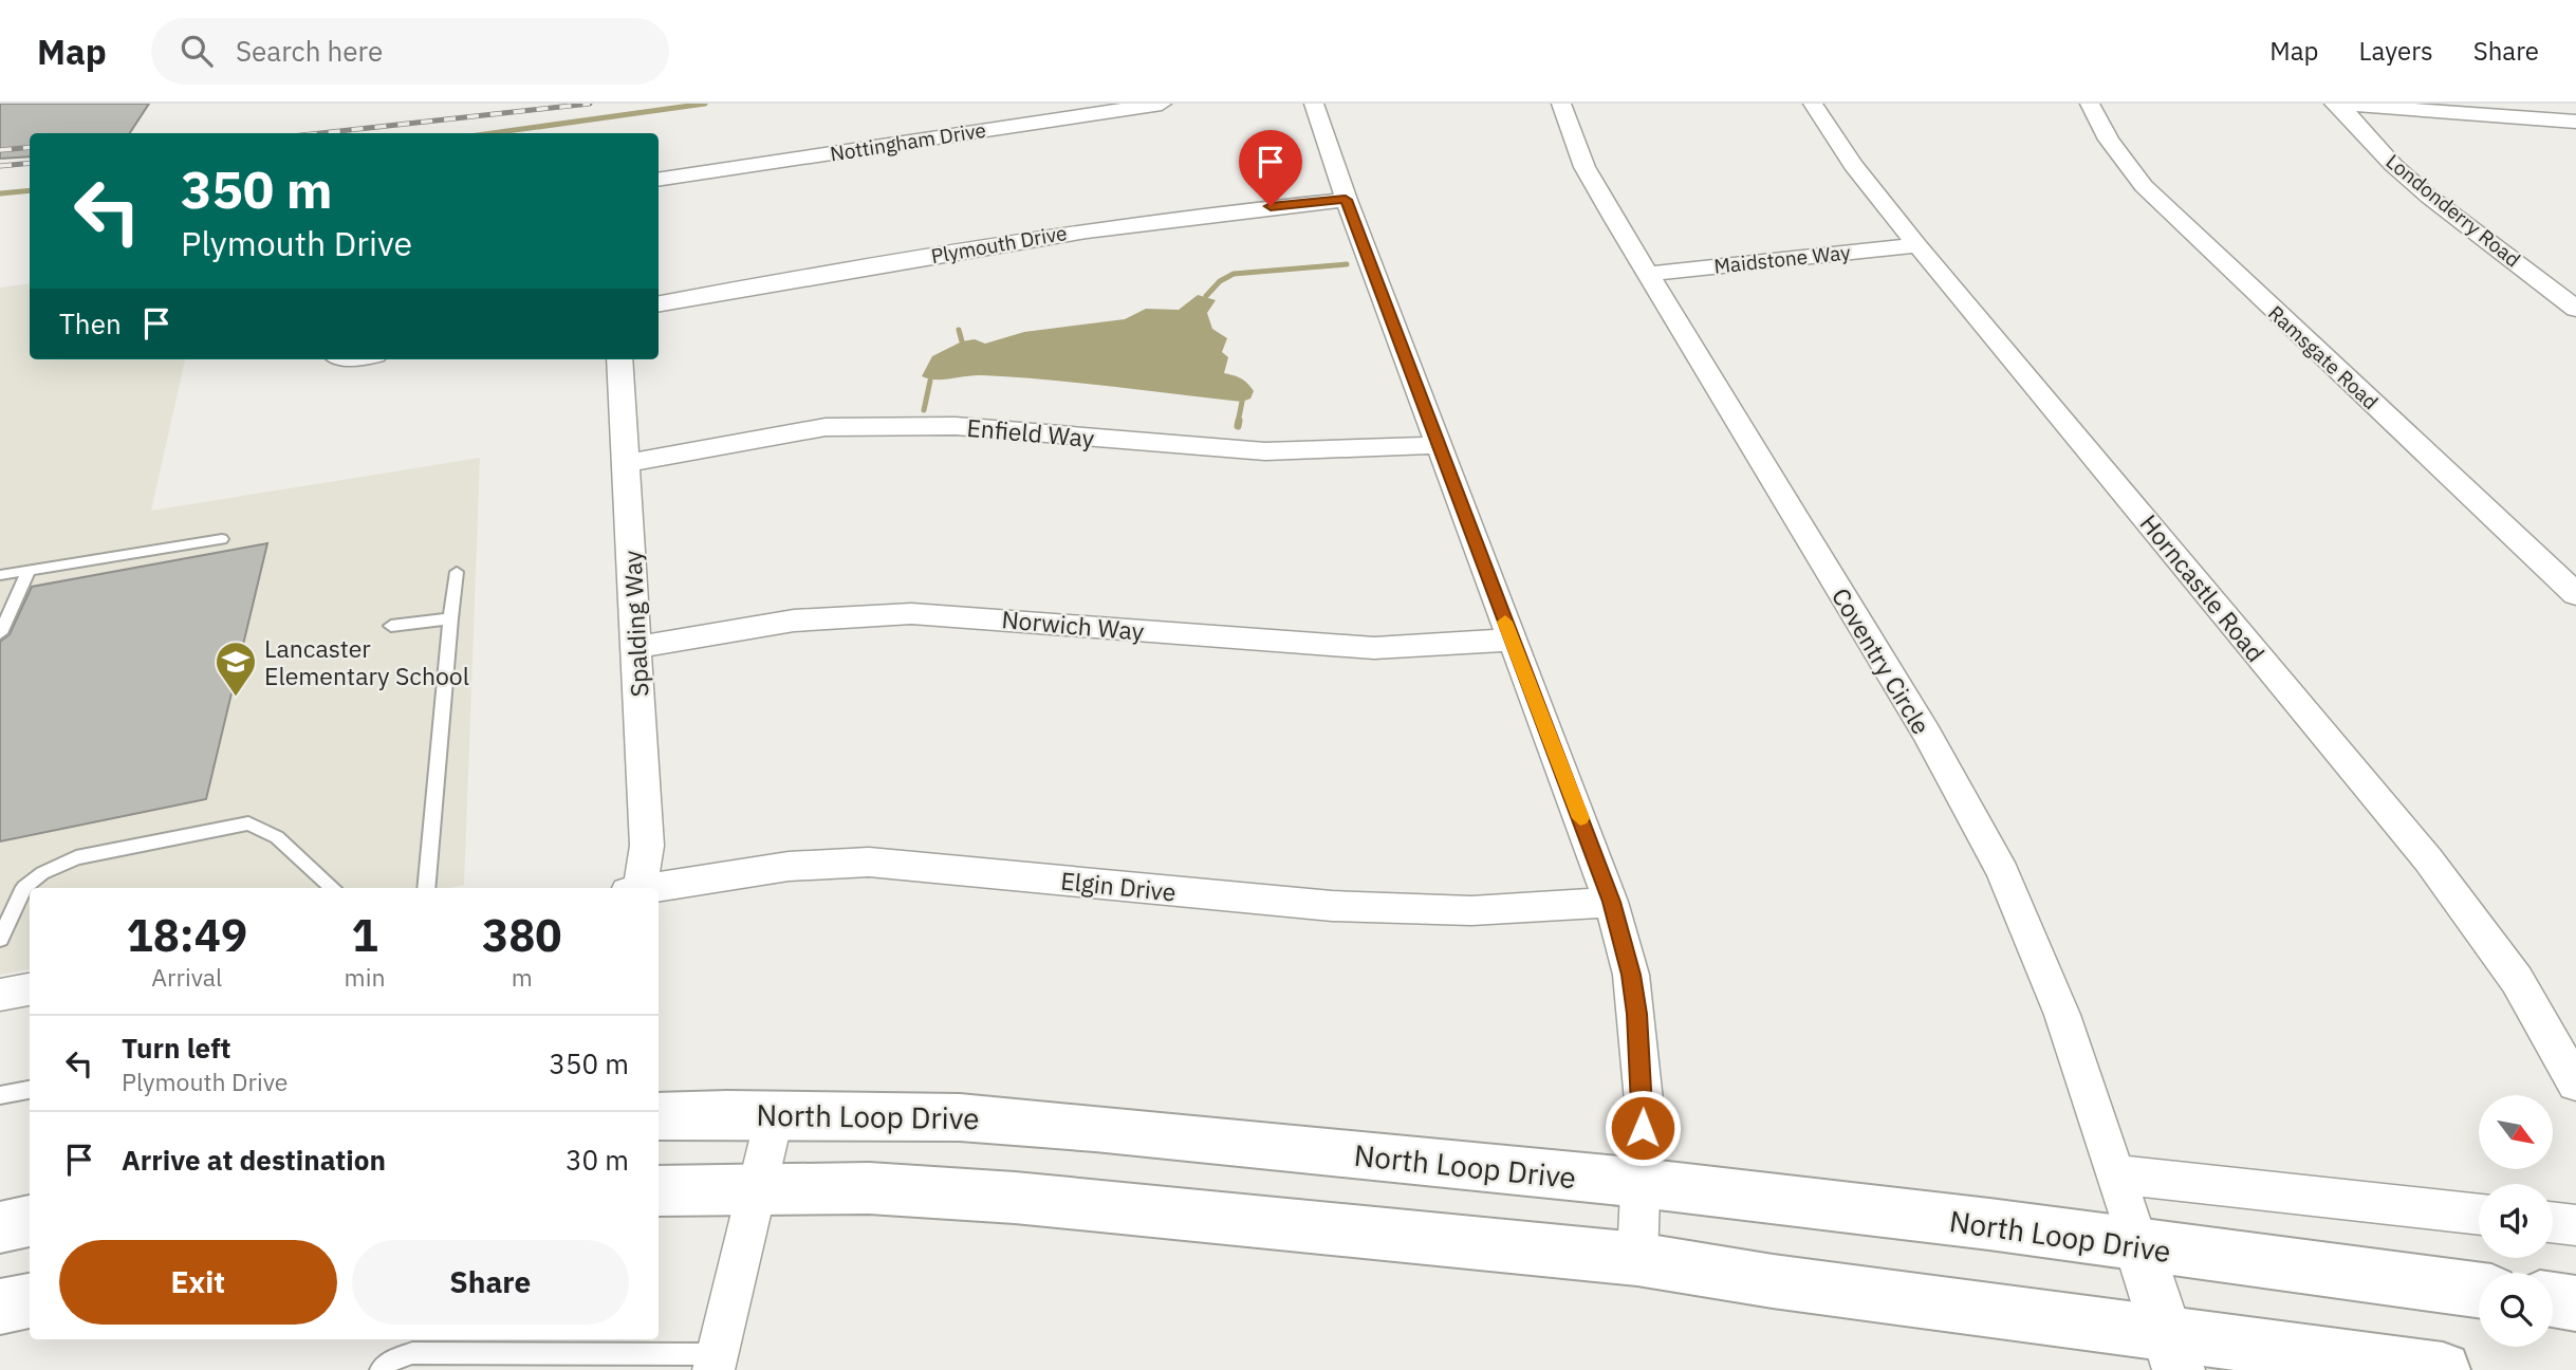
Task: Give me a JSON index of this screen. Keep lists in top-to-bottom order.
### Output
{
  "streets": {
    "main road": ["North Loop Drive"],
    "street": [
      "Nottingham Drive",
      "Londonderry Road",
      "Plymouth Drive",
      "Maidstone Way",
      "Ramsgate Road",
      "Enfield Way",
      "Horncastle Road",
      "Spalding Way",
      "Norwich Way",
      "Coventry Circle",
      "Elgin Drive"
    ]
  },
  "crossings": [
    ["Maidstone Way", "Horncastle Road"],
    ["Maidstone Way", "Coventry Circle"],
    ["Enfield Way", "Spalding Way"],
    ["Spalding Way", "Norwich Way"],
    ["Coventry Circle", "North Loop Drive"]
  ],
  "places": {
    "school or university": ["Lancaster Elementary School"]
  },
  "north": "bottom right",
  "page": {
    "header": "Map",
    "search": "Search here",
    "nav": ["Map", "Layers", "Share"],
    "turn": ["350 m", "Plymouth Drive"],
    "then": "Then",
    "eta": [
      "18:49",
      "Arrival",
      "1",
      "min",
      "380",
      "m"
    ],
    "list": [
      {
        "name": "Turn left",
        "note": "Plymouth Drive",
        "value": "350 m"
      },
      {
        "name": "Arrive at destination",
        "value": "30 m"
      }
    ],
    "buttons": ["Exit", "Share"]
  }
}
